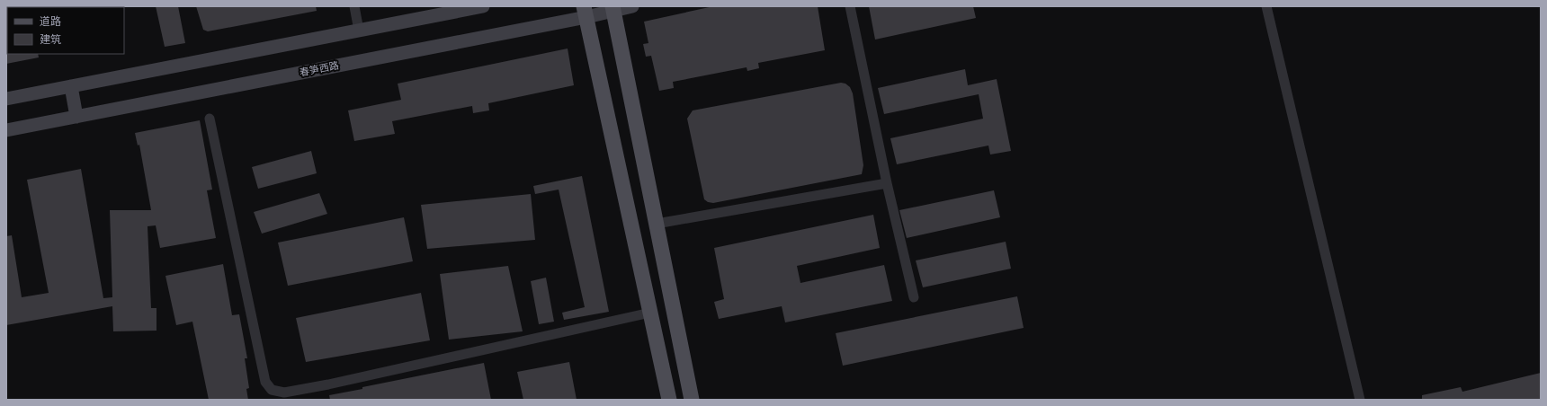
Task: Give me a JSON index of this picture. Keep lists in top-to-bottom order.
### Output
{
  "streets": {
    "main road": ["春笋西路"]
  },
  "legend": ["道路", "建筑"]
}
